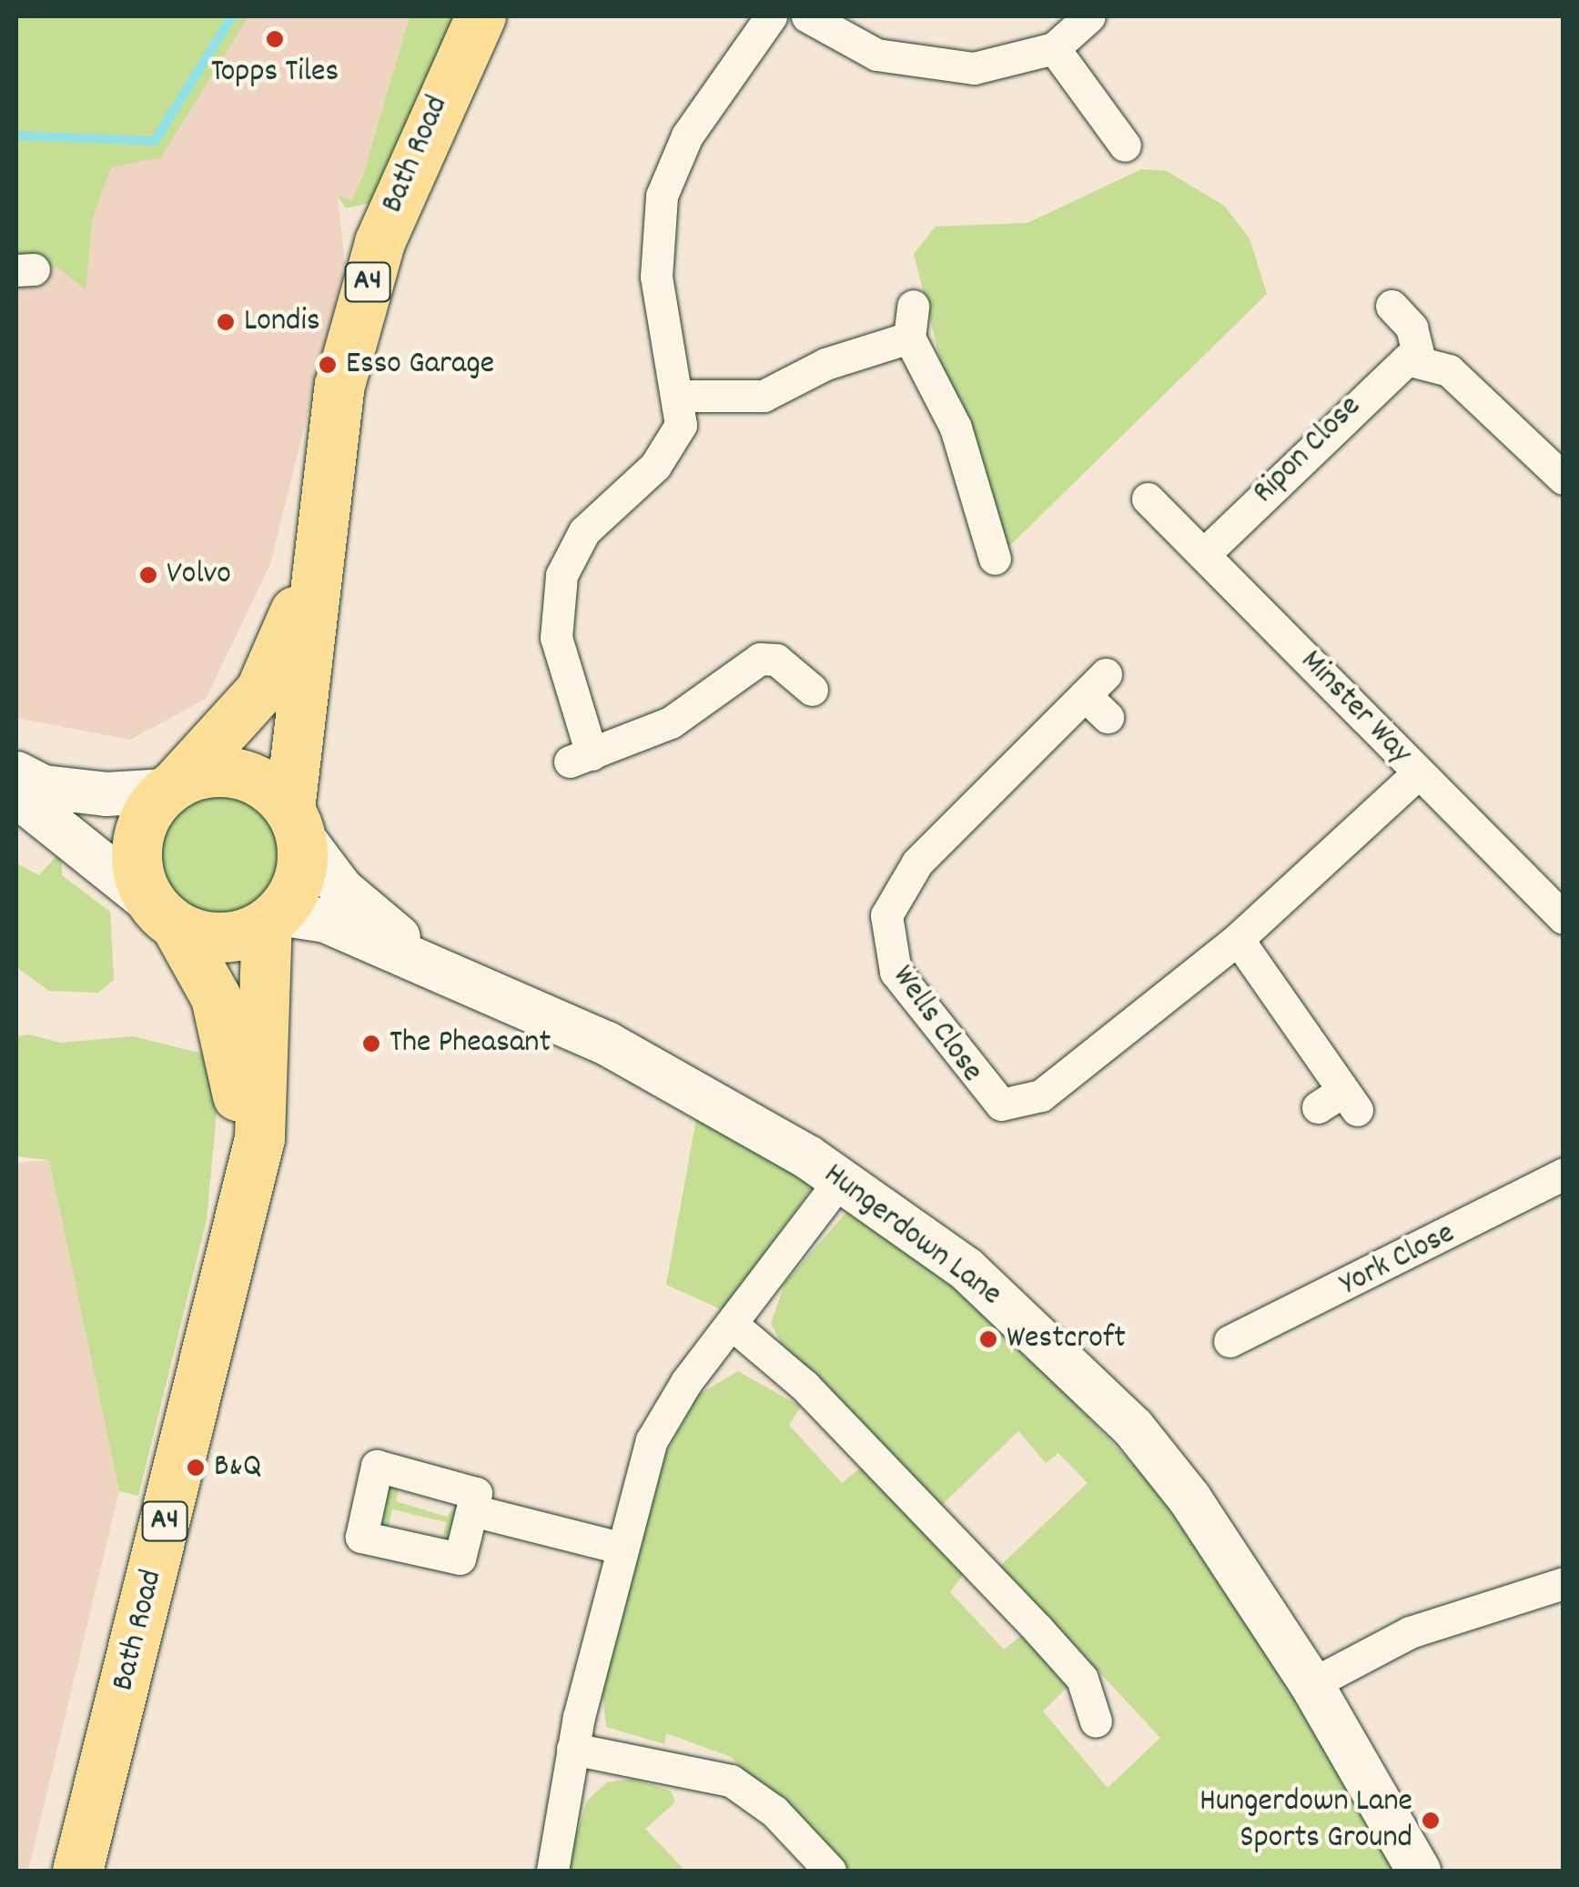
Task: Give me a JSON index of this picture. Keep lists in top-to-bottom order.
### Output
{
  "streets": {
    "main road": ["Bath Road", "A4", "Hungerdown Lane"],
    "street": [
      "Ripon Close",
      "Minster Way",
      "Wells Close",
      "York Close"
    ]
  },
  "crossings": [
    ["Bath Road", "Hungerdown Lane"],
    ["Ripon Close", "Minster Way"],
    ["Minster Way", "Wells Close"]
  ],
  "places": [
    "Topps Tiles",
    "Londis",
    "Esso Garage",
    "Volvo",
    "The Pheasant",
    "Westcroft",
    "B&Q",
    "Hungerdown Lane Sports Ground"
  ]
}
